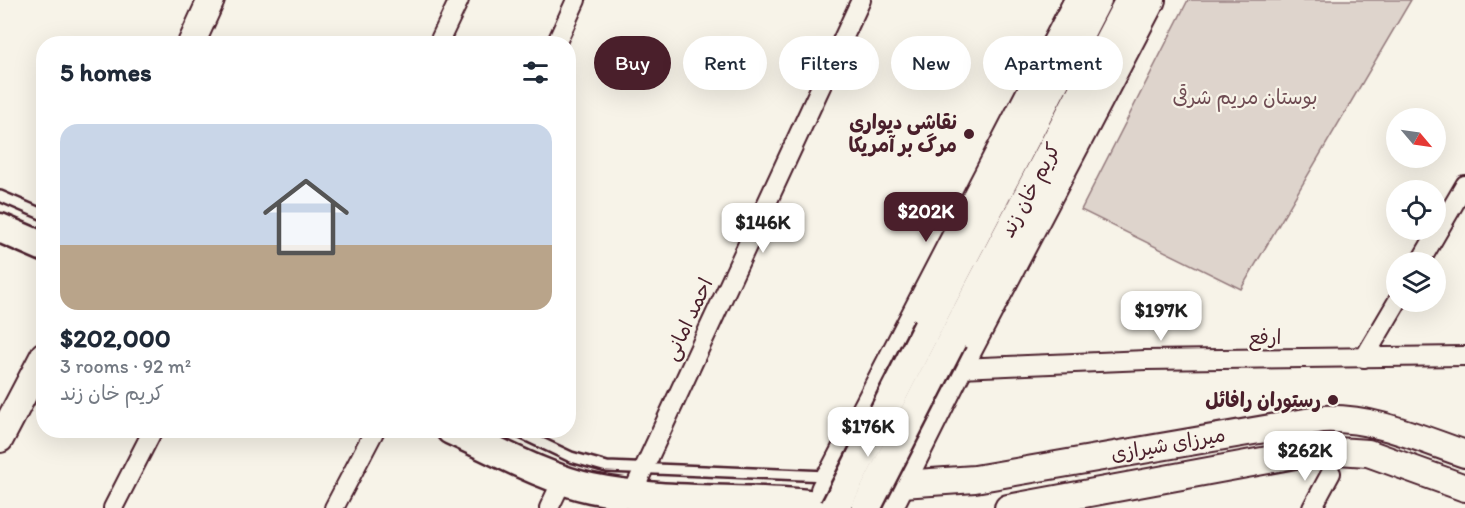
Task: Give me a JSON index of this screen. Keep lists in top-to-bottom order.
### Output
{
  "streets": {
    "main road": ["کریم خان زند", "میرزای شیرازی"],
    "street": ["احمد امانی", "ارفع"]
  },
  "crossings": [
    ["کریم خان زند", "ارفع"],
    ["کریم خان زند", "میرزای شیرازی"]
  ],
  "parks": ["بوستان مریم شرقی"],
  "places": ["نقاشی دیواری مرگ بر آمریکا", "رستوران رافائل"],
  "north": "bottom right",
  "page": {
    "chip": [
      "Buy",
      "Rent",
      "Filters",
      "New",
      "Apartment"
    ],
    "heading": "5 homes",
    "list": [
      {
        "name": "$202,000",
        "note": "3 rooms · 92 m² · کریم خان زند"
      }
    ],
    "price": [
      "$202K",
      "$146K",
      "$197K",
      "$176K",
      "$262K"
    ]
  }
}
